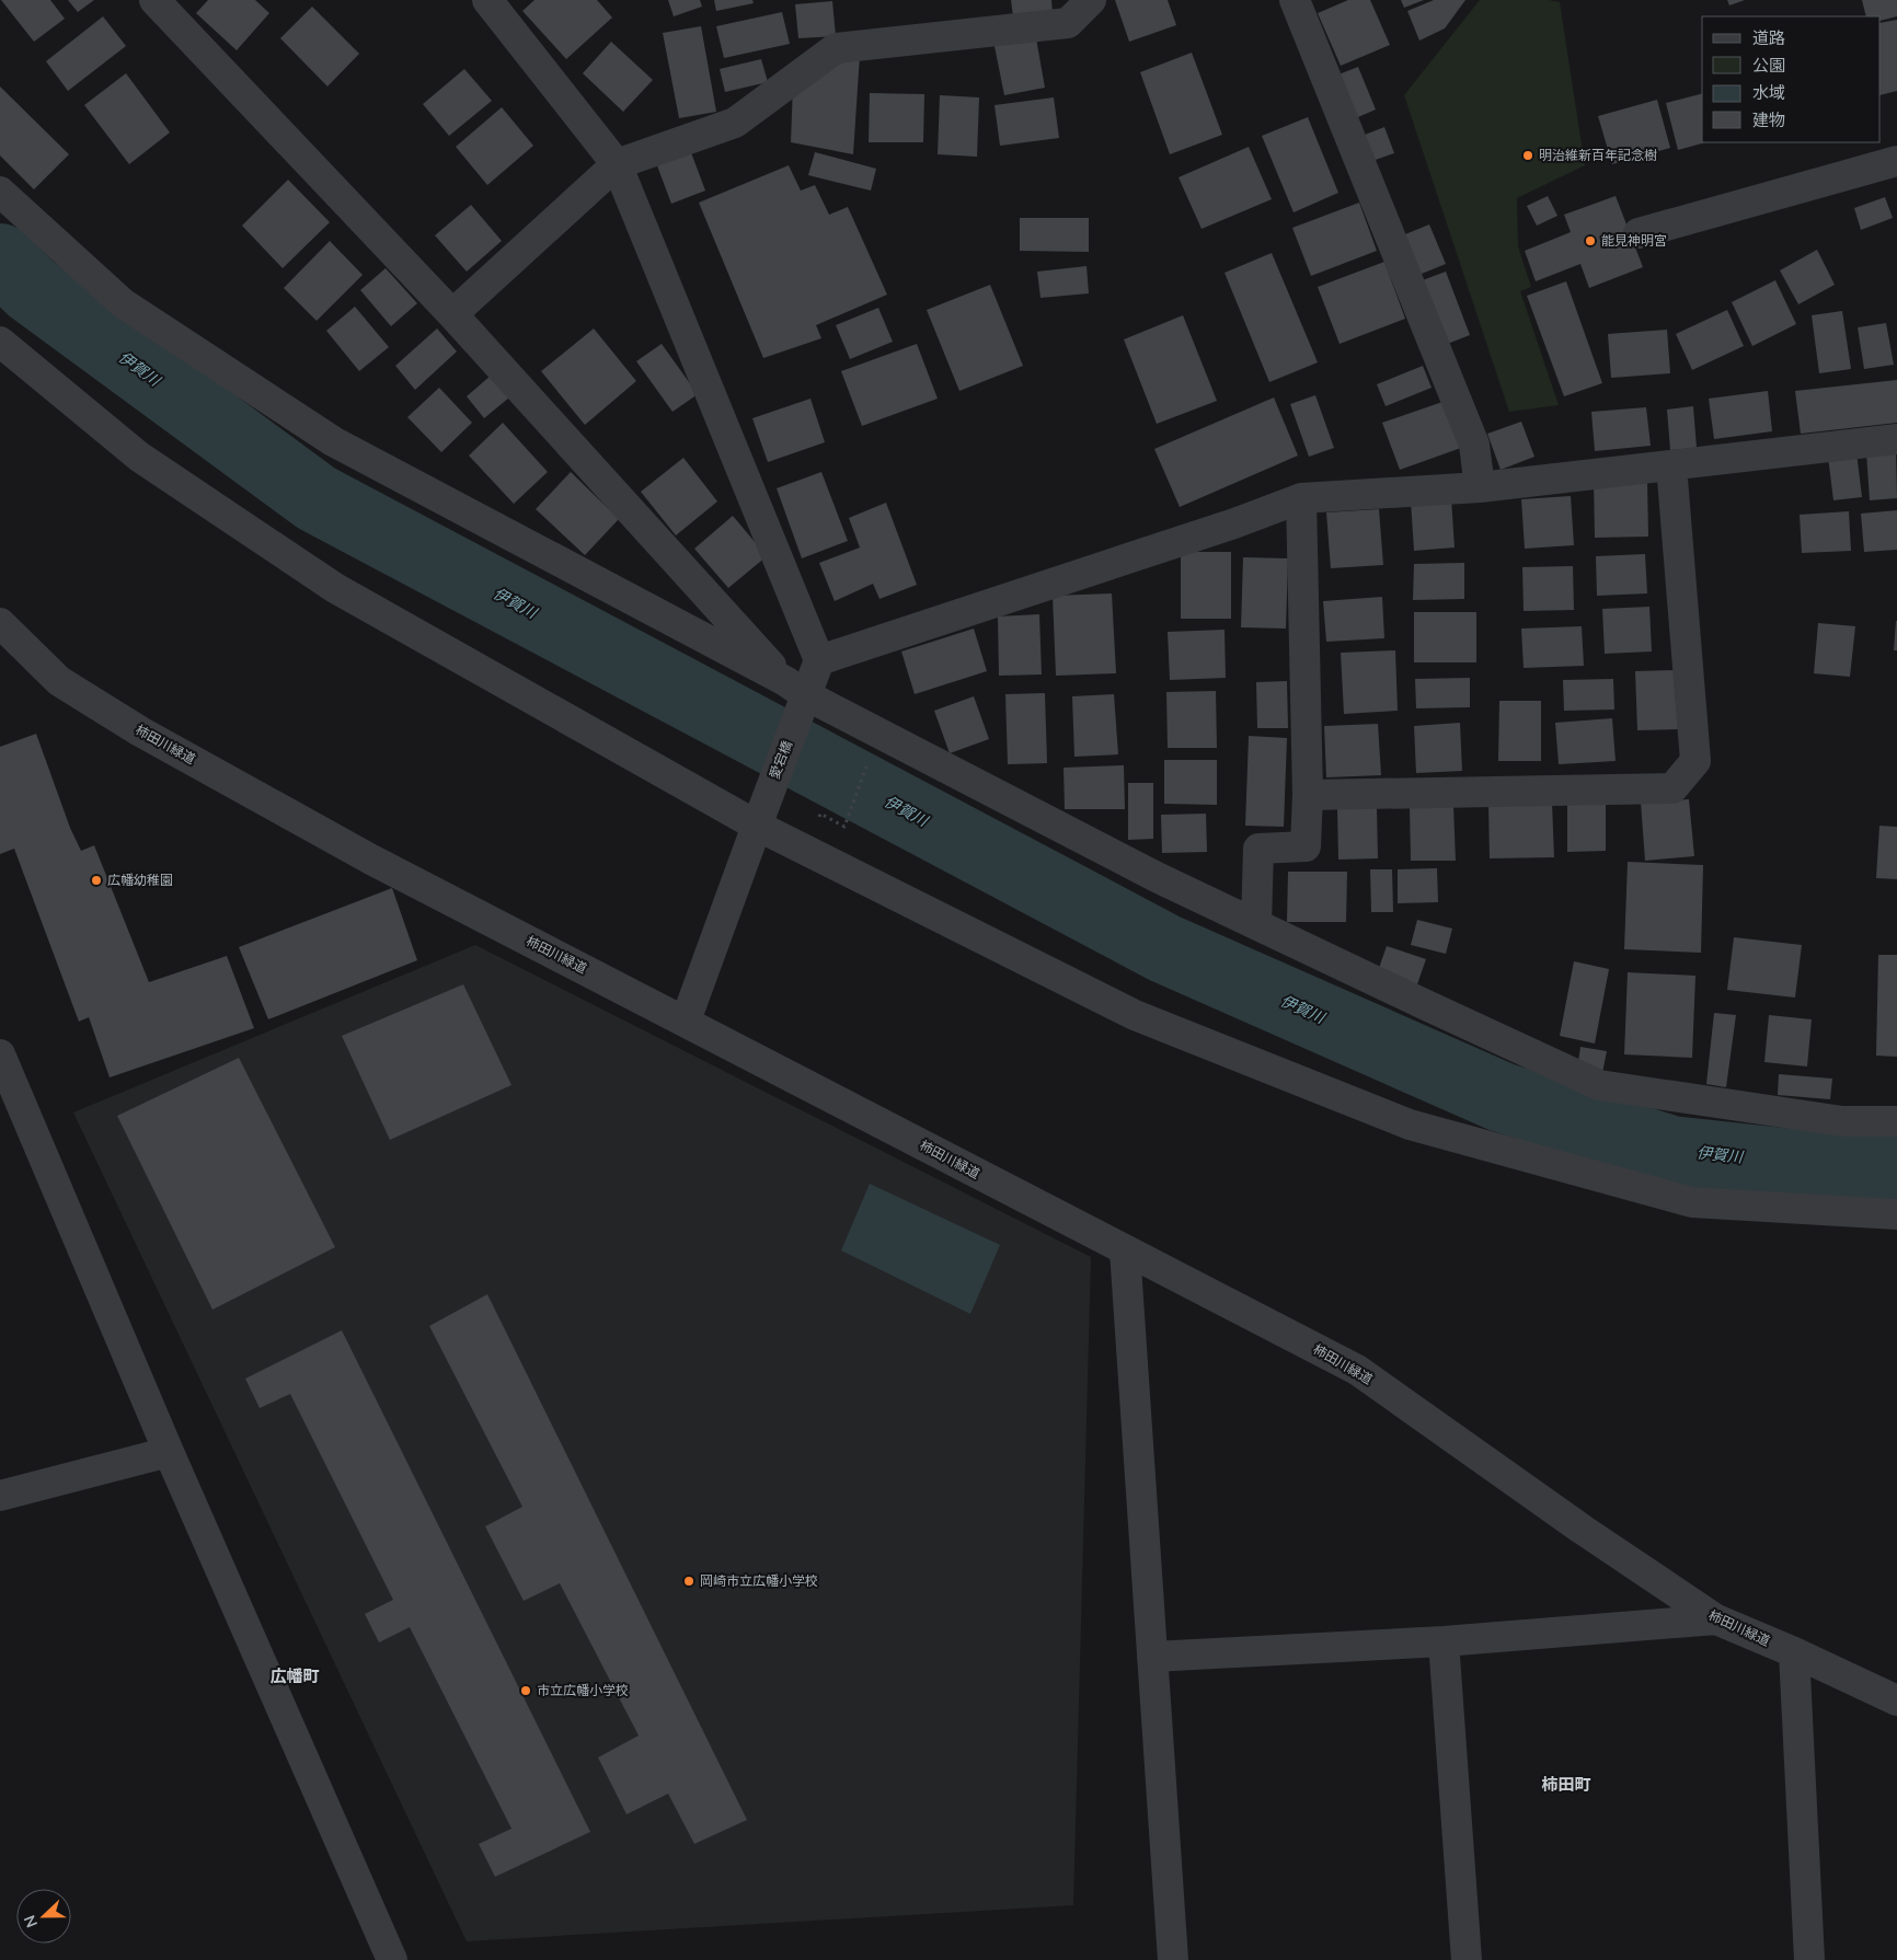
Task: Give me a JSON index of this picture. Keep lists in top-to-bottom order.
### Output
{
  "streets": {
    "street": ["柿田川緑道", "愛宕橋"]
  },
  "crossings": [
    ["柿田川緑道", "愛宕橋"]
  ],
  "districts": ["広幡町", "柿田町"],
  "water": ["伊賀川"],
  "places": [
    "明治維新百年記念樹",
    "能見神明宮",
    "広幡幼稚園",
    "岡崎市立広幡小学校",
    "市立広幡小学校"
  ],
  "legend": [
    "道路",
    "公園",
    "水域",
    "建物"
  ],
  "north": "left"
}
